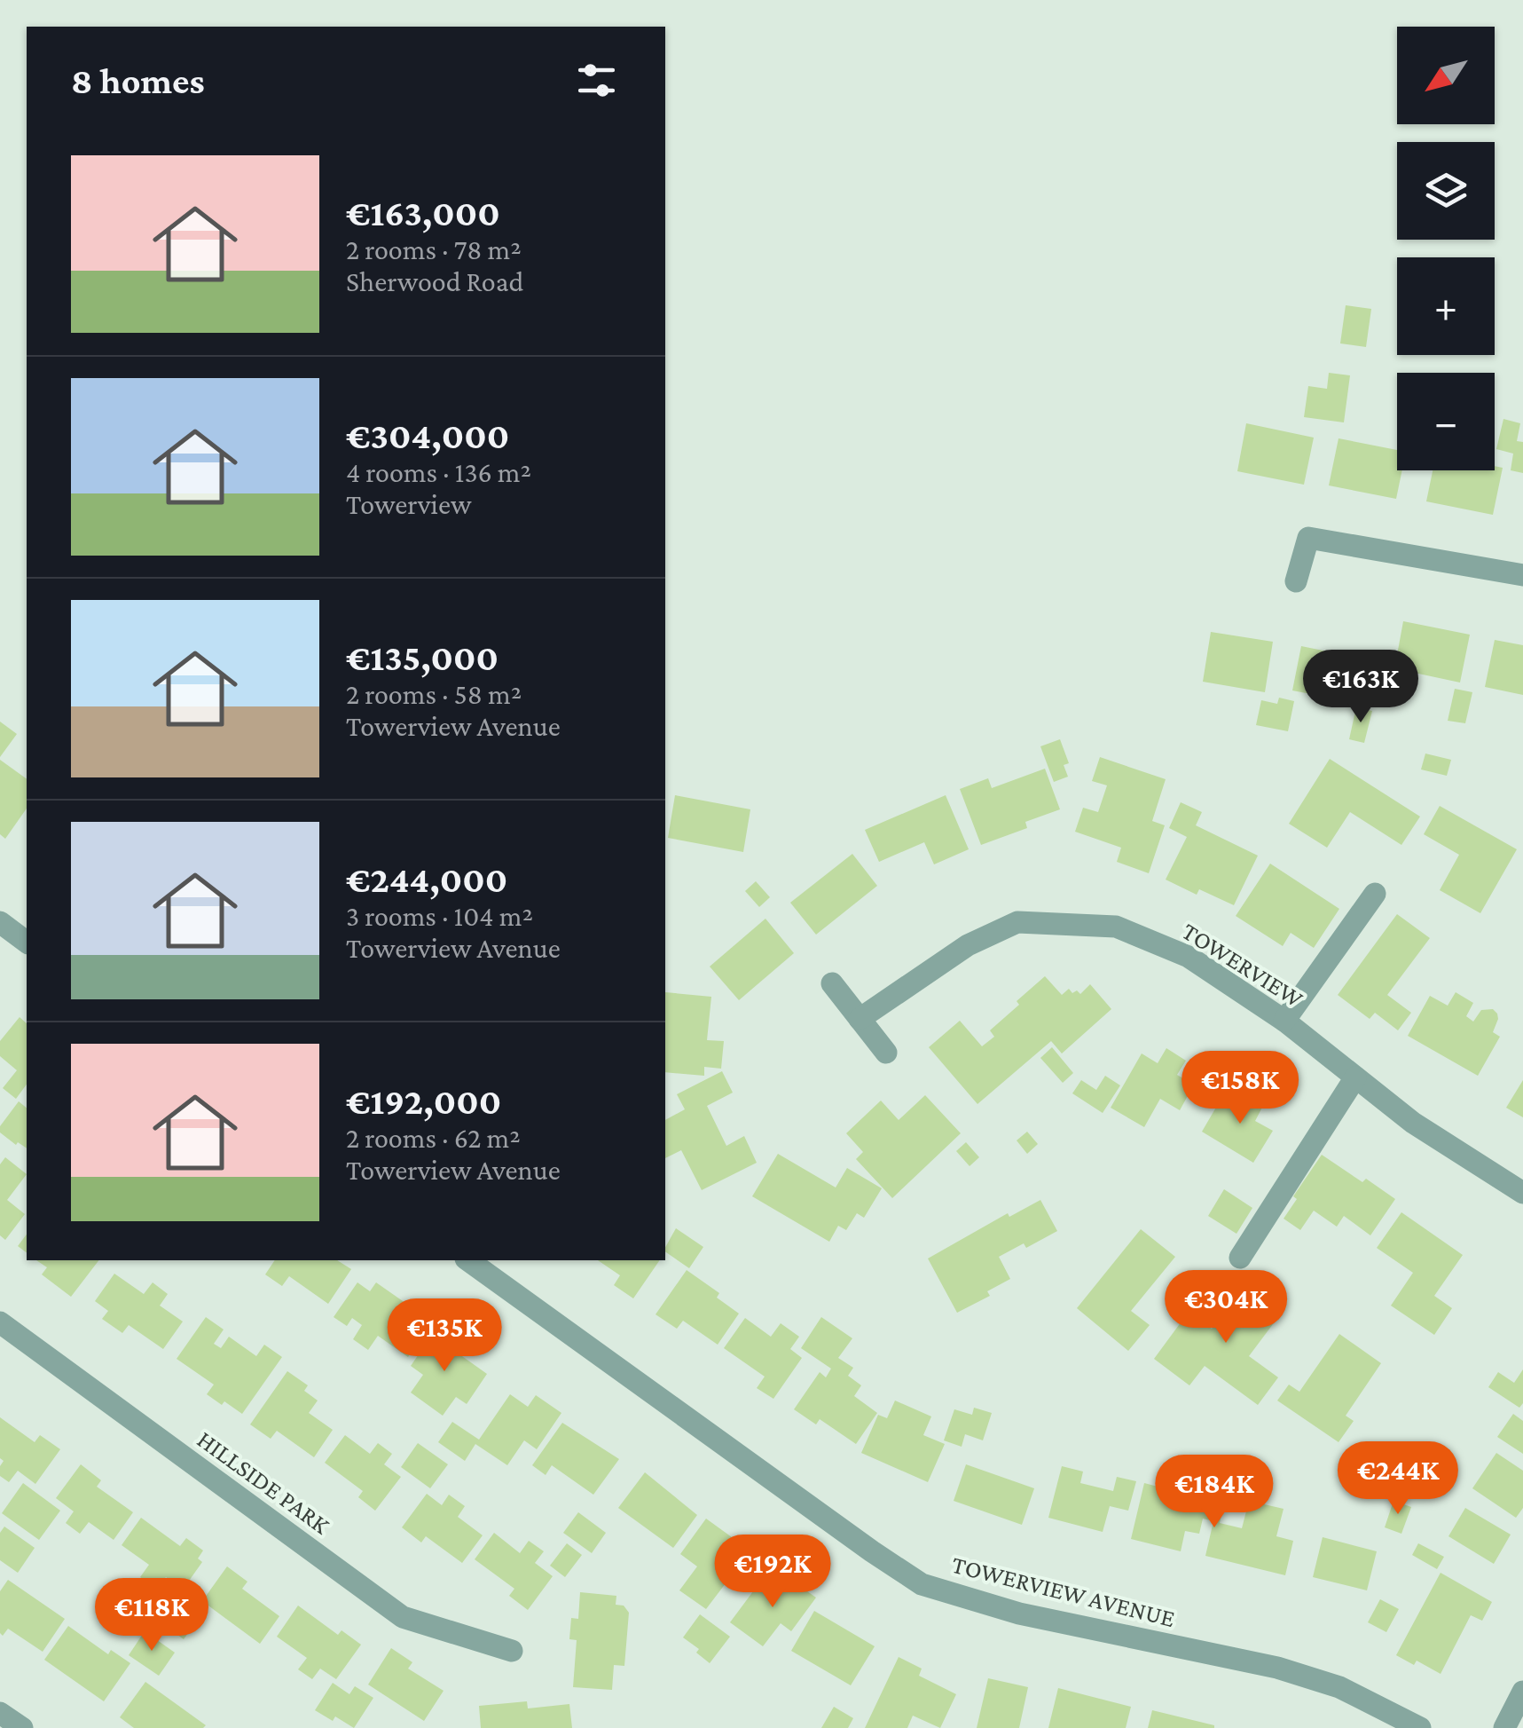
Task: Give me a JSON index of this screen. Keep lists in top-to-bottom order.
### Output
{
  "streets": {
    "street": ["TOWERVIEW", "HILLSIDE PARK", "TOWERVIEW AVENUE"]
  },
  "north": "bottom left",
  "page": {
    "map_buttons": ["+", "−"],
    "heading": "8 homes",
    "list": [
      {
        "name": "€163,000",
        "note": "2 rooms · 78 m² · Sherwood Road"
      },
      {
        "name": "€304,000",
        "note": "4 rooms · 136 m² · Towerview"
      },
      {
        "name": "€135,000",
        "note": "2 rooms · 58 m² · Towerview Avenue"
      },
      {
        "name": "€244,000",
        "note": "3 rooms · 104 m² · Towerview Avenue"
      },
      {
        "name": "€192,000",
        "note": "2 rooms · 62 m² · Towerview Avenue"
      }
    ],
    "price": [
      "€163K",
      "€158K",
      "€304K",
      "€135K",
      "€244K",
      "€184K",
      "€192K",
      "€118K"
    ]
  }
}
